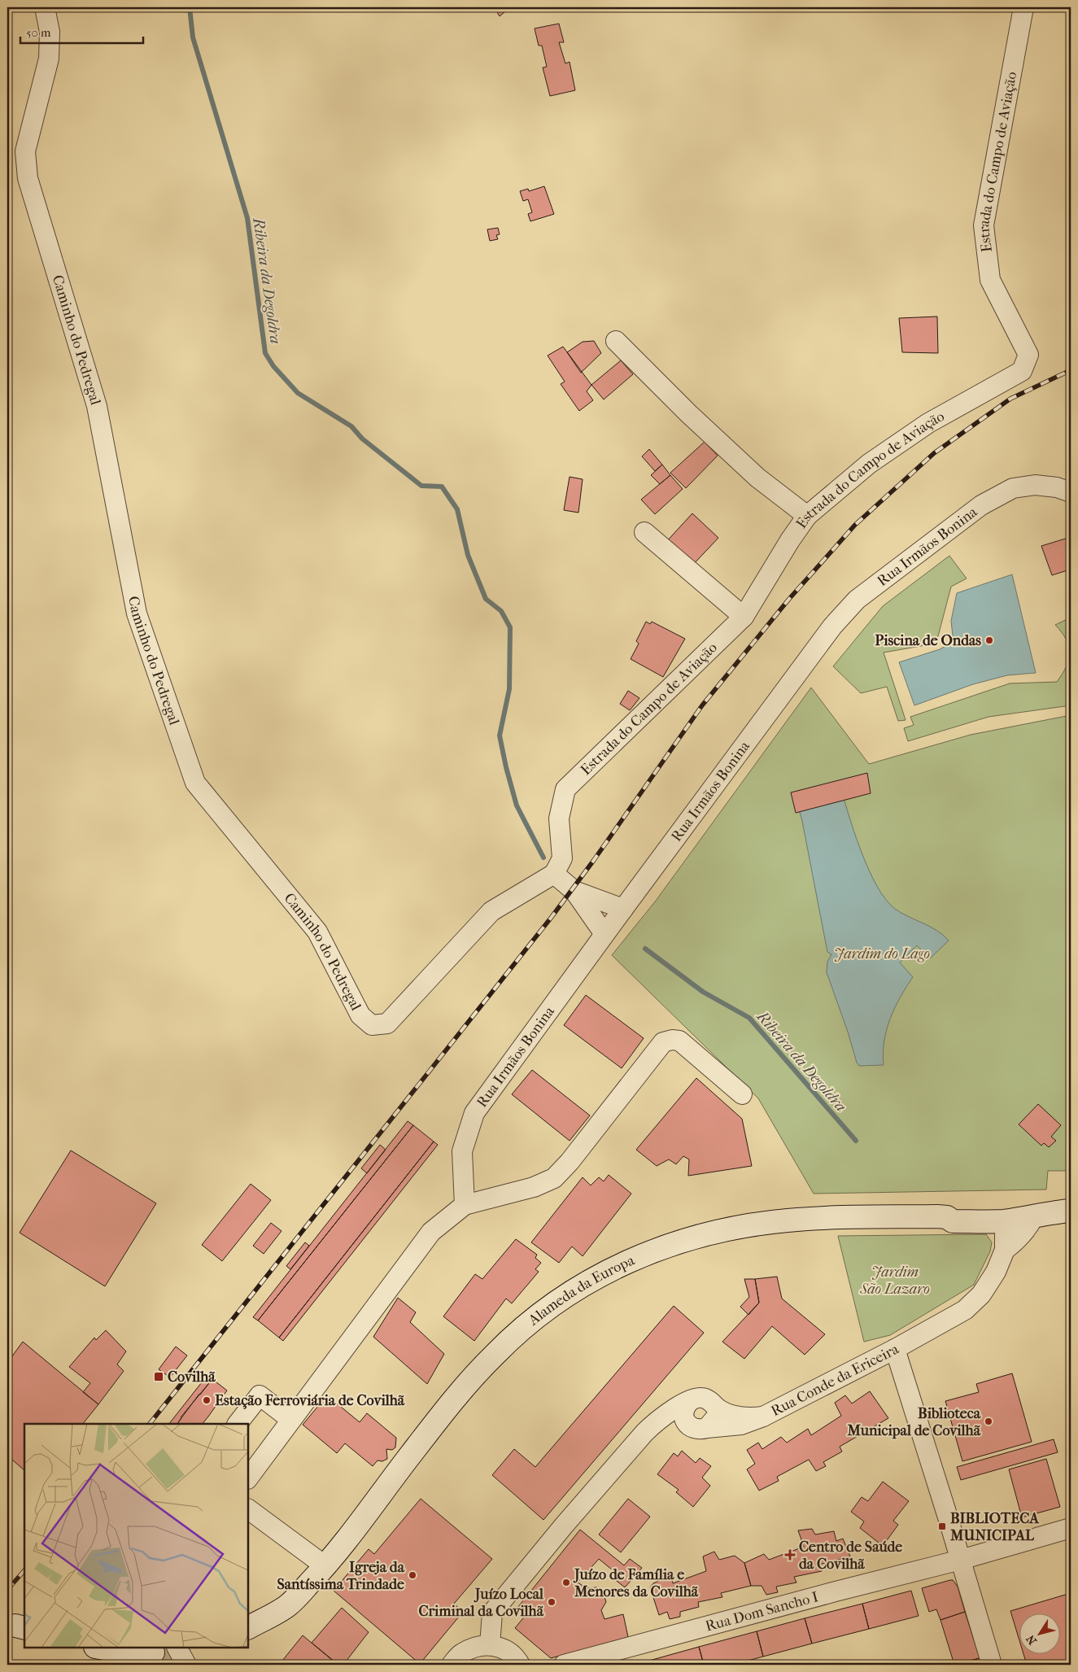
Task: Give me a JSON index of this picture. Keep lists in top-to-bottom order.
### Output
{
  "streets": {
    "main road": ["Alameda da Europa"],
    "street": [
      "Estrada do Campo de Aviação",
      "Caminho do Pedregal",
      "Rua Irmãos Bonina",
      "Rua Conde da Ericeira",
      "Rua Dom Sancho I"
    ]
  },
  "crossings": [
    ["Estrada do Campo de Aviação", "Caminho do Pedregal"],
    ["Rua Conde da Ericeira", "Rua Dom Sancho I"]
  ],
  "water": ["Ribeira da Degoldra"],
  "parks": ["Jardim do Lago", "Jardim São Lazaro"],
  "places": {
    "other": [
      "Piscina de Ondas",
      "Estação Ferroviária de Covilhã",
      "Biblioteca Municipal de Covilhã",
      "Igreja da Santíssima Trindade",
      "Juízo de Família e Menores da Covilhã",
      "Juízo Local Criminal da Covilhã"
    ],
    "transit": ["Covilhã", "BIBLIOTECA MUNICIPAL"],
    "health": ["Centro de Saúde da Covilhã"]
  },
  "scale_bar": "50 m",
  "north": "bottom left"
}
